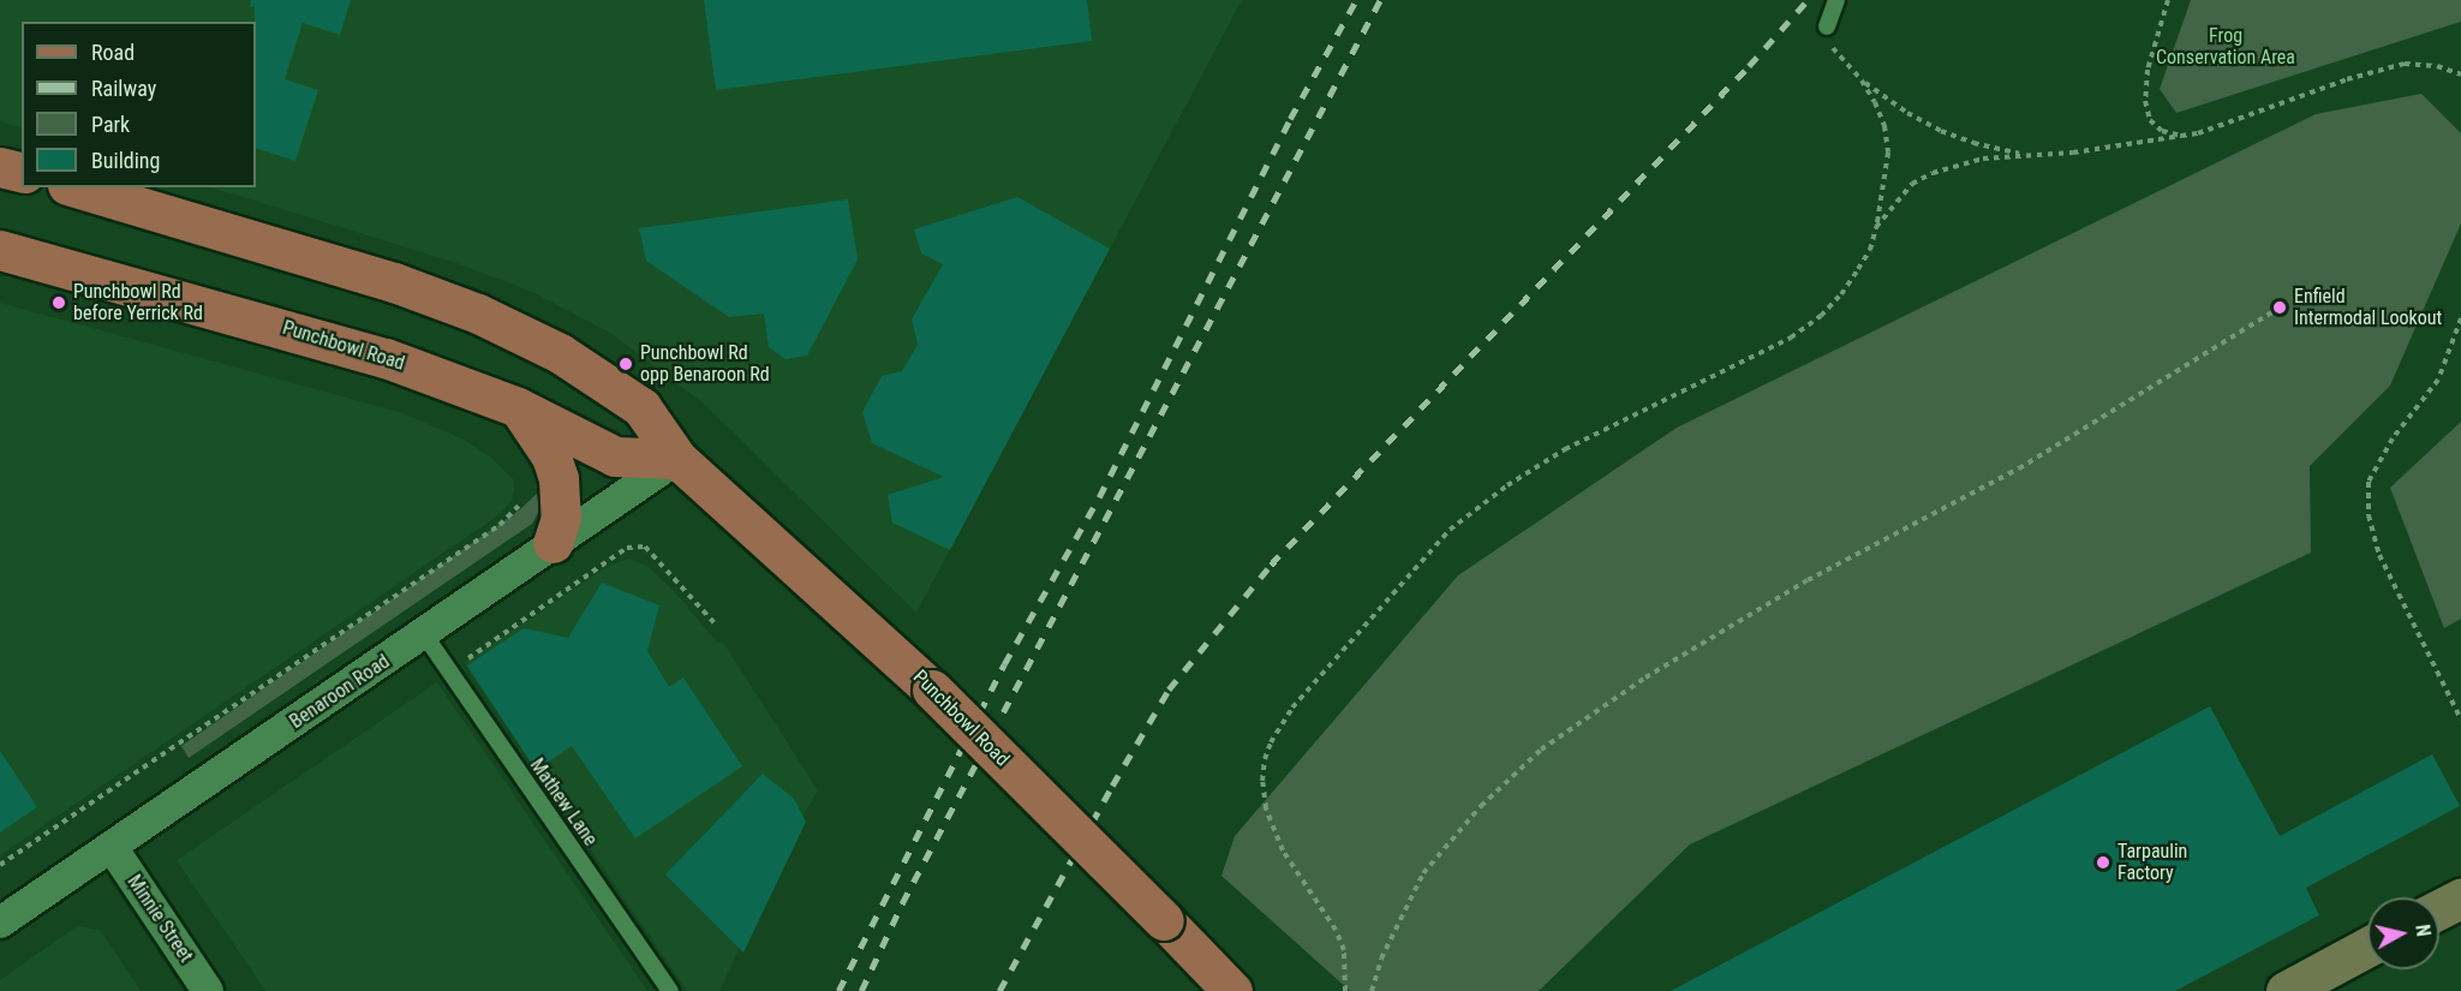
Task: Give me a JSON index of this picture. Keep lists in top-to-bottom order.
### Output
{
  "streets": {
    "main road": ["Punchbowl Road"],
    "street": ["Benaroon Road", "Minnie Street"],
    "lane": ["Mathew Lane"]
  },
  "crossings": [
    ["Punchbowl Road", "Benaroon Road"],
    ["Benaroon Road", "Mathew Lane"],
    ["Benaroon Road", "Minnie Street"]
  ],
  "parks": ["Frog Conservation Area"],
  "places": [
    "Punchbowl Rd before Yerrick Rd",
    "Enfield Intermodal Lookout",
    "Punchbowl Rd opp Benaroon Rd",
    "Tarpaulin Factory"
  ],
  "legend": [
    "Road",
    "Railway",
    "Park",
    "Building"
  ],
  "north": "right"
}
